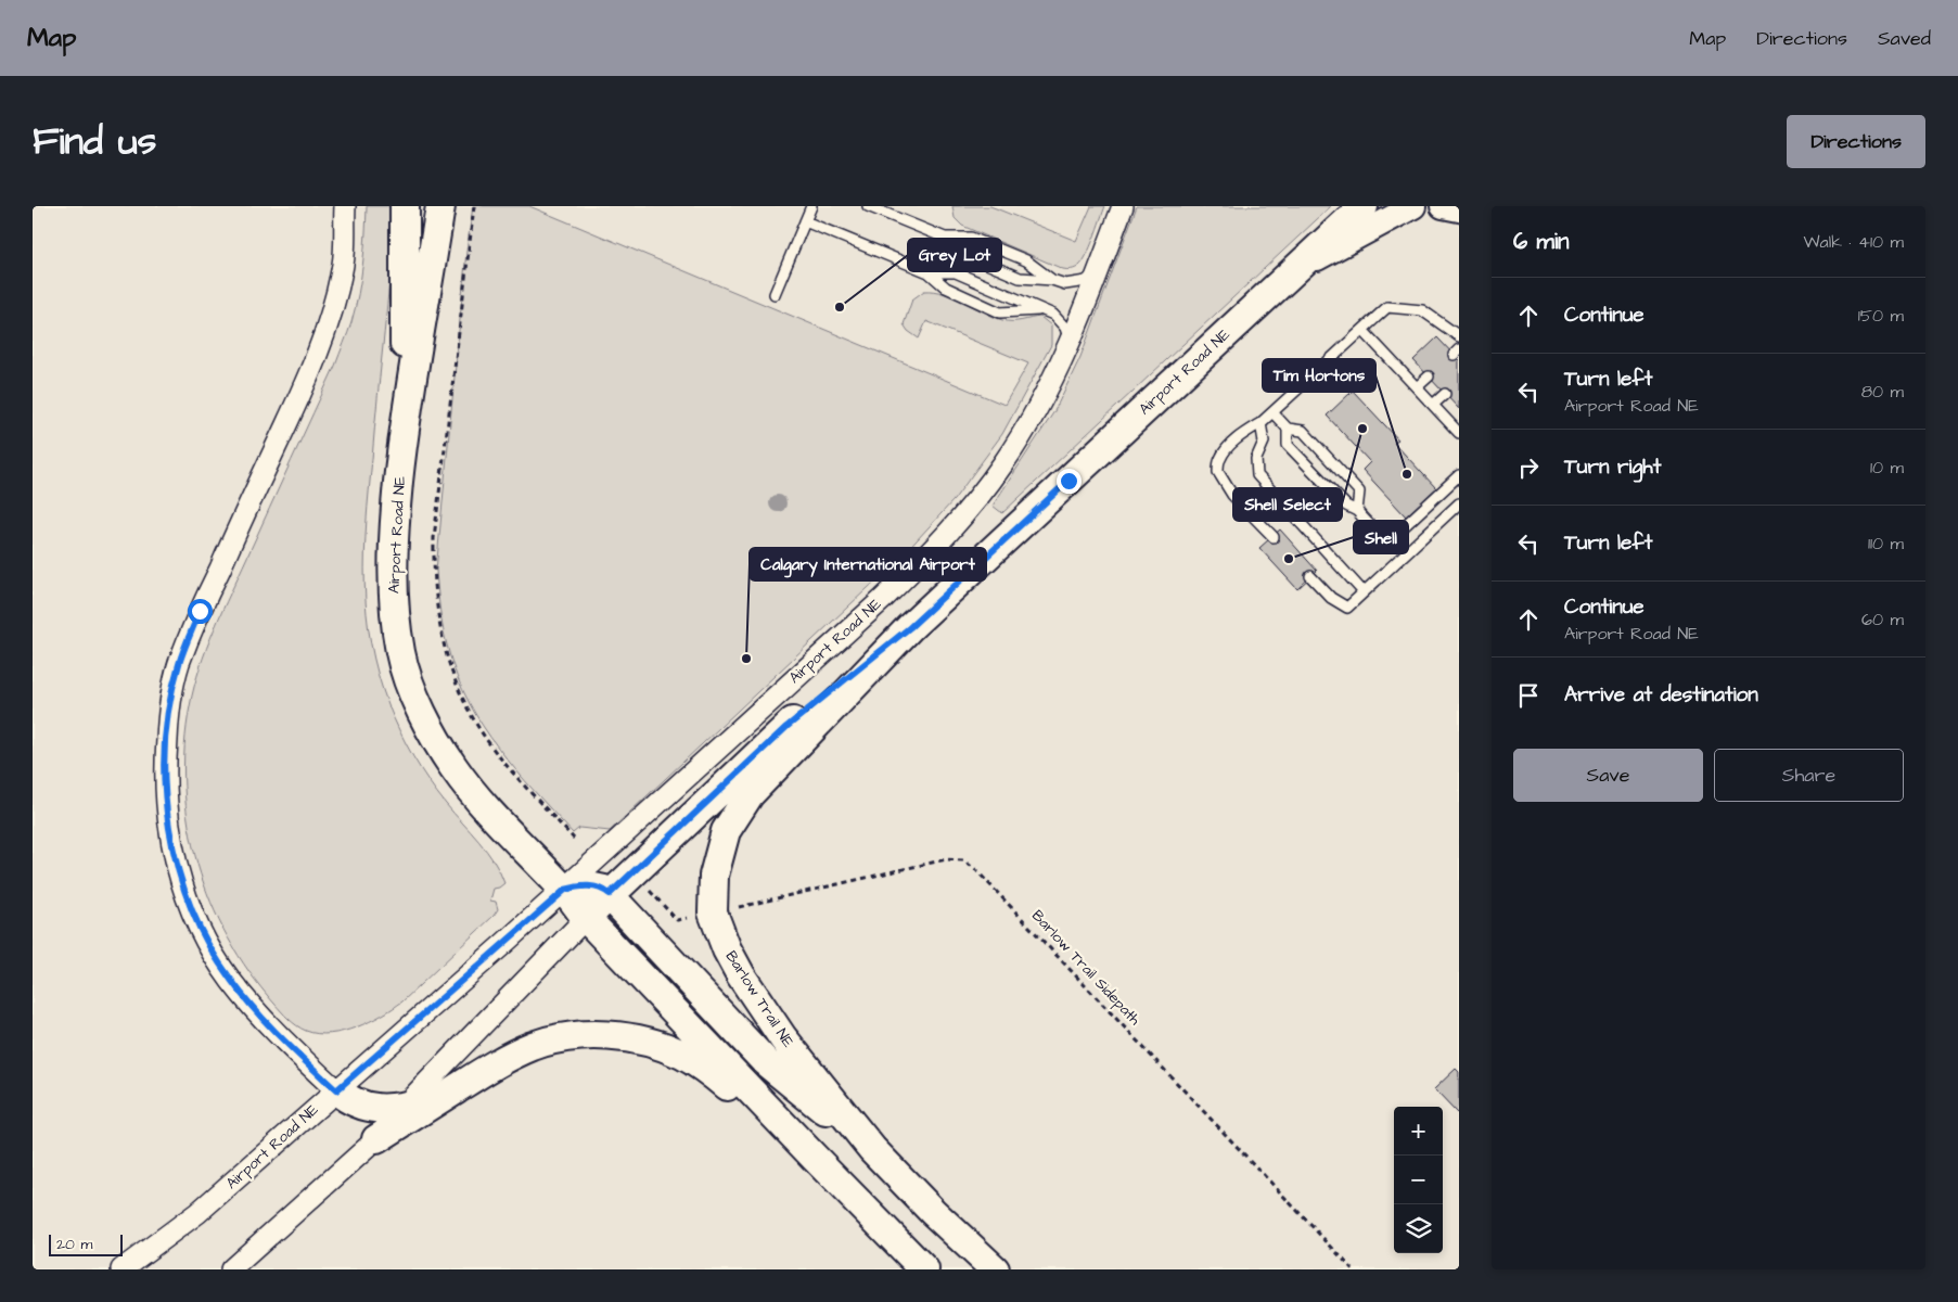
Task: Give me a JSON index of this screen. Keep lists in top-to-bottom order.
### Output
{
  "streets": {
    "main road": ["Airport Road NE", "Barlow Trail NE"],
    "path": ["Barlow Trail Sidepath"]
  },
  "crossings": [
    ["Airport Road NE", "Barlow Trail NE"]
  ],
  "places": [
    "Grey Lot",
    "Shell Select",
    "Tim Hortons",
    "Shell",
    "Calgary International Airport"
  ],
  "scale_bar": "20 m",
  "page": {
    "header": "Map",
    "nav": ["Map", "Directions", "Saved"],
    "title": "Find us",
    "buttons": [
      "Directions",
      ["Save", "Share"]
    ],
    "heading": ["6 min", "Walk · 410 m"],
    "list": [
      ["Continue", "150 m"],
      ["Turn left", "Airport Road NE", "80 m"],
      ["Turn right", "10 m"],
      ["Turn left", "110 m"],
      ["Continue", "Airport Road NE", "60 m"],
      "Arrive at destination"
    ],
    "map_buttons": ["+", "−"],
    "scale": "20 m"
  }
}
